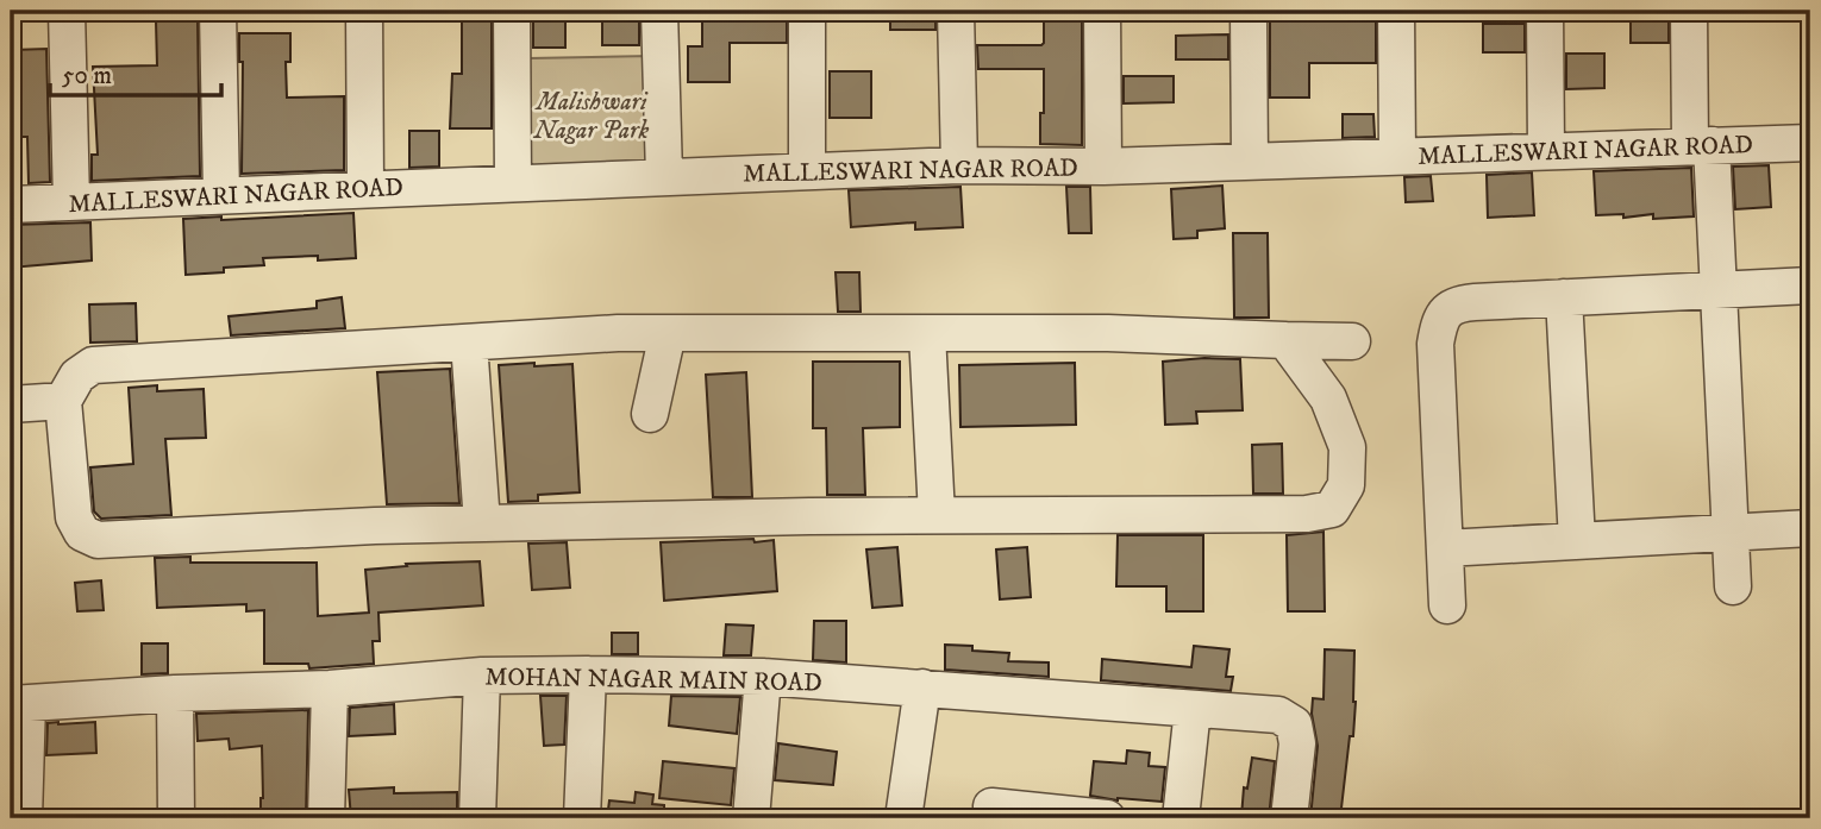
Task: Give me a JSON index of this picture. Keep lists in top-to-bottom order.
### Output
{
  "streets": {
    "street": ["MALLESWARI NAGAR ROAD", "MOHAN NAGAR MAIN ROAD"]
  },
  "parks": ["Malishwari Nagar Park"],
  "scale_bar": "50 m"
}
